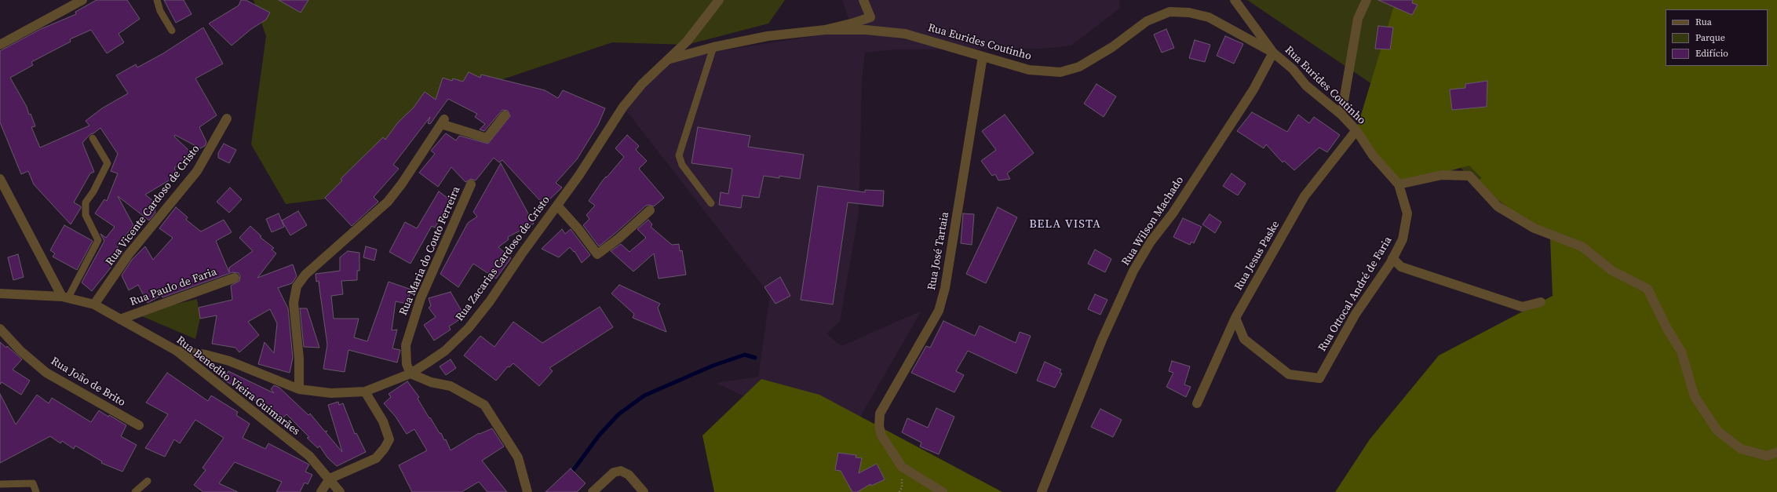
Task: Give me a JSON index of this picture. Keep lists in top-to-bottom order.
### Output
{
  "streets": {
    "street": [
      "Rua Eurides Coutinho",
      "Rua Vicente Cardoso de Cristo",
      "Rua Wilson Machado",
      "Rua Maria do Couto Ferreira",
      "Rua José Tartaia",
      "Rua Jesus Paske",
      "Rua Zacarias Cardoso de Cristo",
      "Rua Paulo de Faria",
      "Rua Ottocal André de Faria",
      "Rua João de Brito",
      "Rua Benedito Vieira Guimarães"
    ]
  },
  "crossings": [
    ["Rua Eurides Coutinho", "Rua Wilson Machado"],
    ["Rua Eurides Coutinho", "Rua José Tartaia"],
    ["Rua Eurides Coutinho", "Rua Jesus Paske"],
    ["Rua Eurides Coutinho", "Rua Ottocal André de Faria"],
    ["Rua Vicente Cardoso de Cristo", "Rua Benedito Vieira Guimarães"],
    ["Rua Maria do Couto Ferreira", "Rua Zacarias Cardoso de Cristo"],
    ["Rua Jesus Paske", "Rua Ottocal André de Faria"],
    ["Rua Zacarias Cardoso de Cristo", "Rua Benedito Vieira Guimarães"],
    ["Rua Paulo de Faria", "Rua Benedito Vieira Guimarães"]
  ],
  "districts": ["BELA VISTA"],
  "legend": ["Rua", "Parque", "Edifício"]
}
